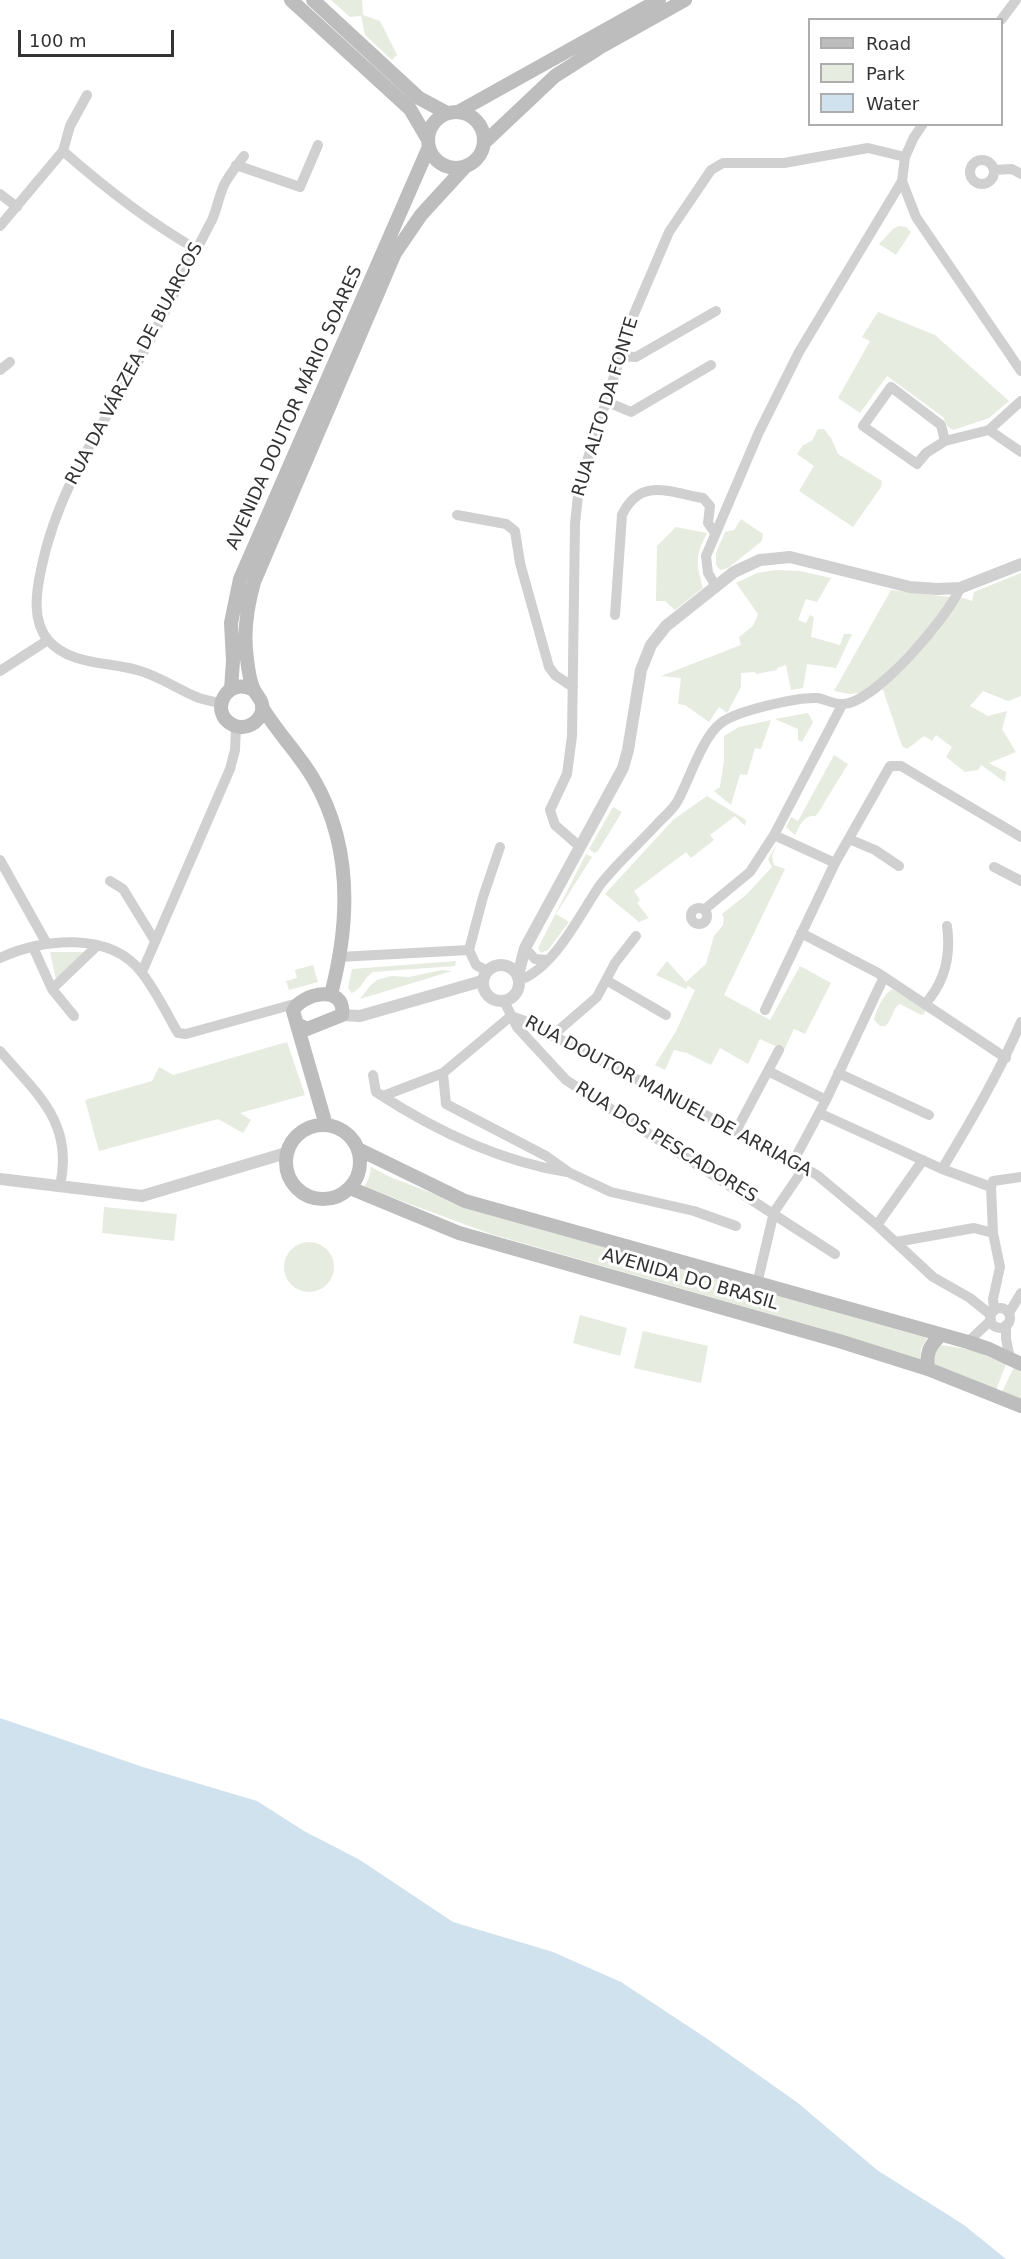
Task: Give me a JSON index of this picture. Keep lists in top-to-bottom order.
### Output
{
  "streets": {
    "main road": ["AVENIDA DOUTOR MÁRIO SOARES", "AVENIDA DO BRASIL"],
    "street": [
      "RUA DA VÁRZEA DE BUARCOS",
      "RUA ALTO DA FONTE",
      "RUA DOUTOR MANUEL DE ARRIAGA",
      "RUA DOS PESCADORES"
    ]
  },
  "crossings": [
    ["RUA DOUTOR MANUEL DE ARRIAGA", "RUA DOS PESCADORES"]
  ],
  "legend": ["Road", "Park", "Water"],
  "scale_bar": "100 m"
}
